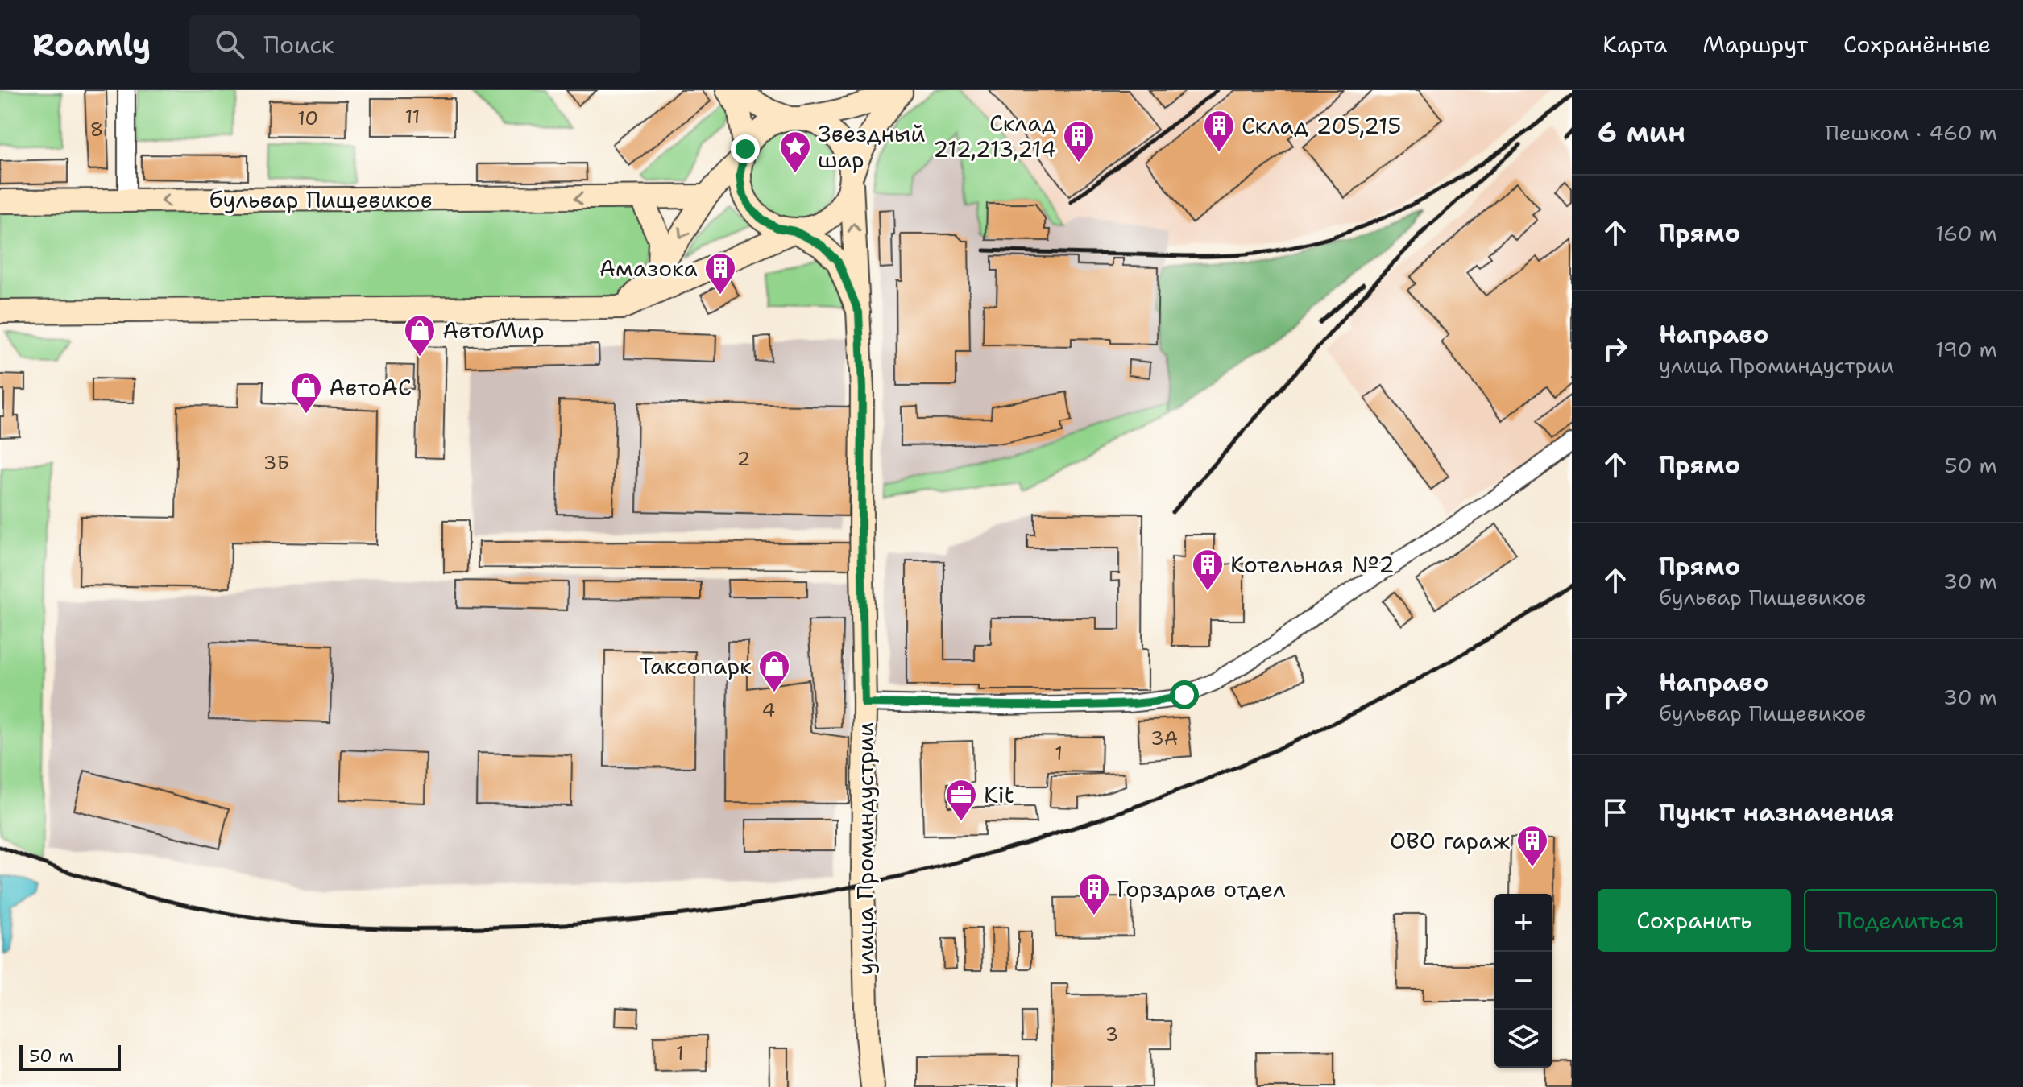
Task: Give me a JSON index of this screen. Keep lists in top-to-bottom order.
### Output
{
  "streets": {
    "main road": ["бульвар Пищевиков", "улица Проминдустрии"]
  },
  "places": {
    "building": [
      "Склад 205,215",
      "Склад 212,213,214",
      "Амазока",
      "Котельная №2",
      "ОВО гараж",
      "Горздрав отдел"
    ],
    "place": ["Звездный шар"],
    "shop": ["АвтоМир", "АвтоАС", "Таксопарк"],
    "office": ["Kit"]
  },
  "house_numbers": [
    "11",
    "10",
    "8",
    "2",
    "3Б",
    "4",
    "3А",
    "1",
    "3",
    "1"
  ],
  "scale_bar": "50 m",
  "page": {
    "header": "Roamly",
    "search": "Поиск",
    "nav": ["Карта", "Маршрут", "Сохранённые"],
    "heading": ["6 мин", "Пешком · 460 m"],
    "list": [
      ["Прямо", "160 m"],
      ["Направо", "улица Проминдустрии", "190 m"],
      ["Прямо", "50 m"],
      ["Прямо", "бульвар Пищевиков", "30 m"],
      ["Направо", "бульвар Пищевиков", "30 m"],
      "Пункт назначения"
    ],
    "buttons": ["Сохранить", "Поделиться"],
    "map_buttons": ["+", "−"],
    "scale": "50 m"
  }
}
